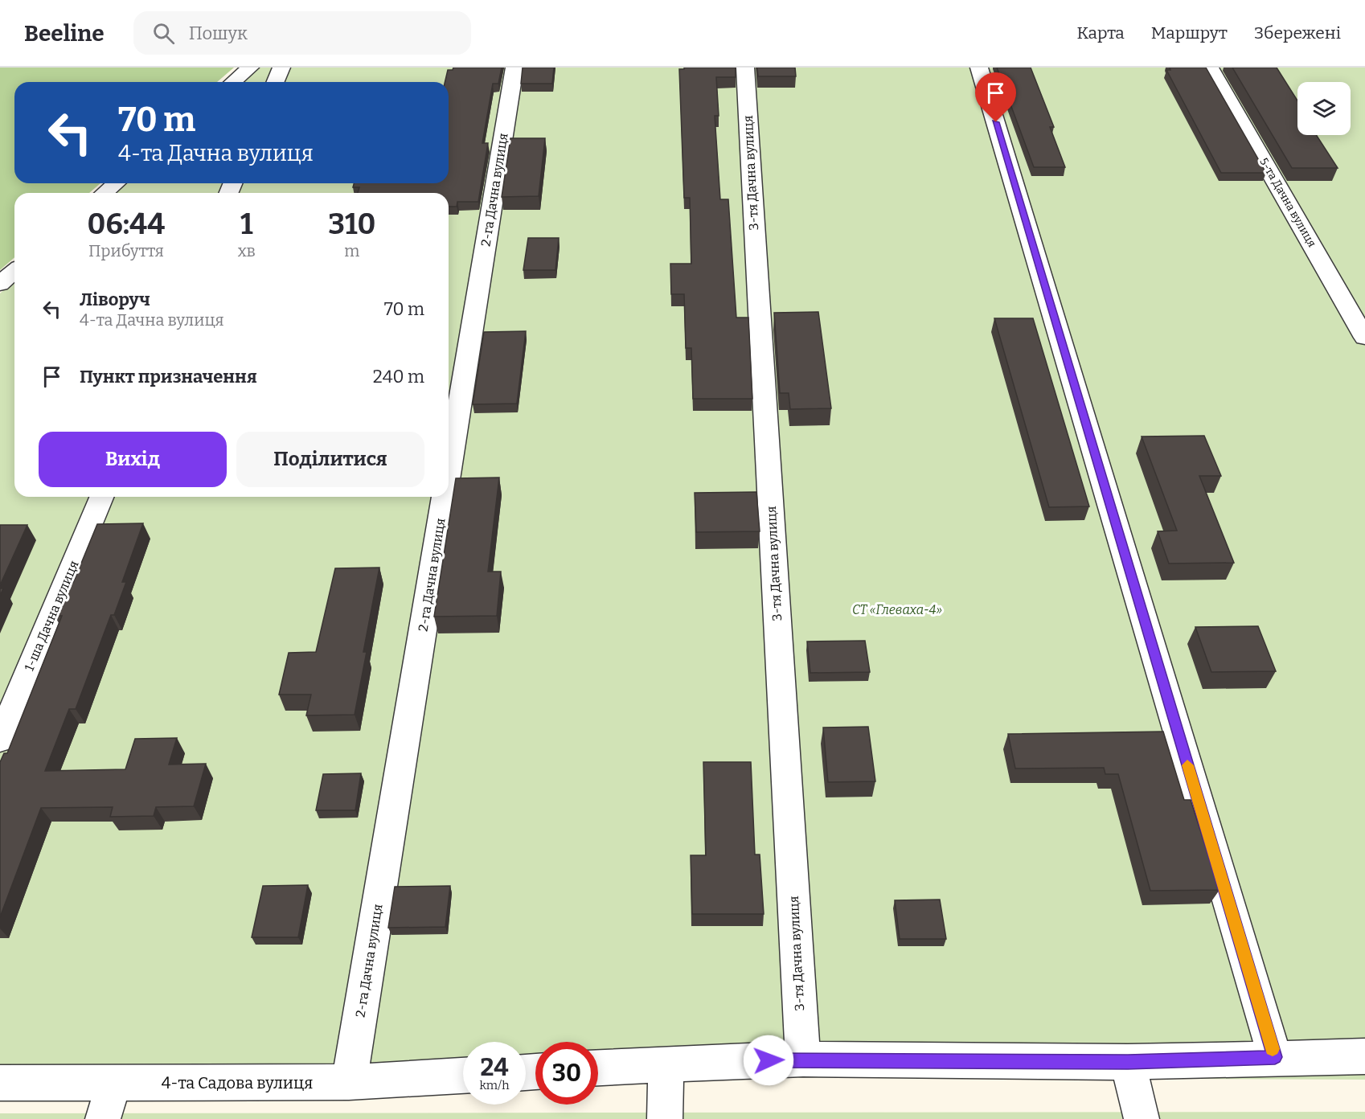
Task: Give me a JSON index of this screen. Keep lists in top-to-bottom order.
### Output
{
  "streets": {
    "street": [
      "3-тя Дачна вулиця",
      "2-га Дачна вулиця",
      "5-та Дачна вулиця",
      "1-ша Дачна вулиця",
      "4-та Садова вулиця"
    ]
  },
  "crossings": [
    ["2-га Дачна вулиця", "4-та Садова вулиця"]
  ],
  "parks": ["СТ «Глеваха-4»"],
  "page": {
    "header": "Beeline",
    "search": "Пошук",
    "nav": ["Карта", "Маршрут", "Збережені"],
    "turn": ["70 m", "4-та Дачна вулиця"],
    "eta": [
      "06:44",
      "Прибуття",
      "1",
      "хв",
      "310",
      "m"
    ],
    "list": [
      {
        "name": "Ліворуч",
        "note": "4-та Дачна вулиця",
        "value": "70 m"
      },
      {
        "name": "Пункт призначення",
        "value": "240 m"
      }
    ],
    "buttons": ["Вихід", "Поділитися"],
    "speed": "24 km/h",
    "limit": "30"
  }
}
